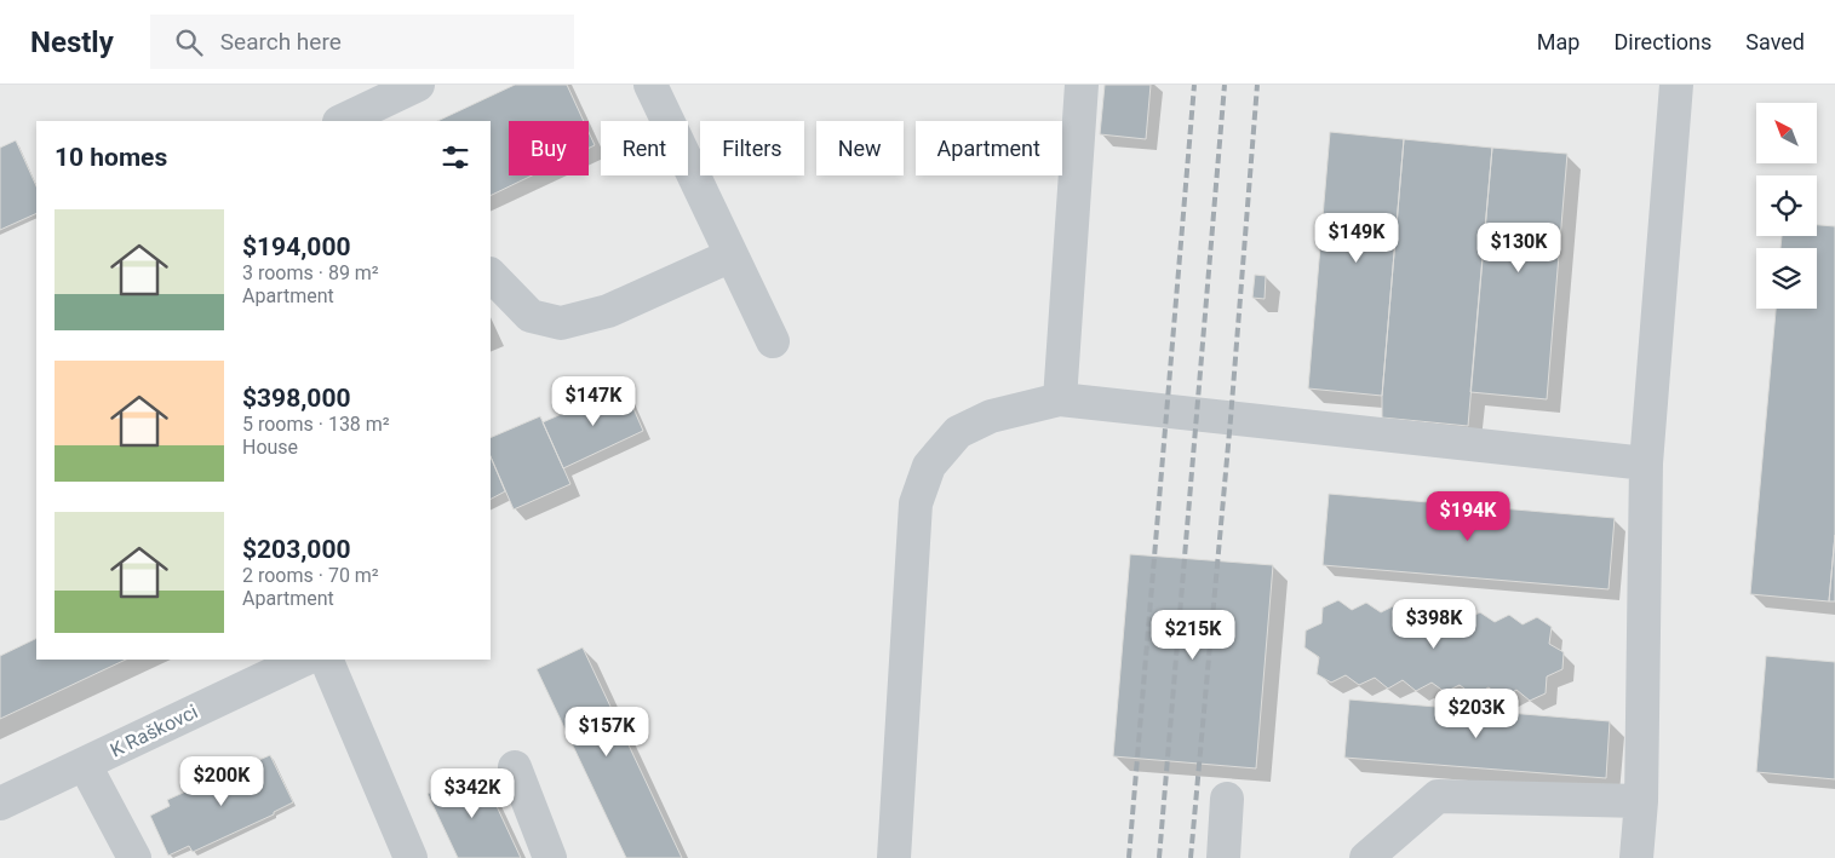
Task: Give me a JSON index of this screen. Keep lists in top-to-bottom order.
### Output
{
  "streets": {
    "street": ["K Raškovci"]
  },
  "north": "top left",
  "page": {
    "header": "Nestly",
    "search": "Search here",
    "nav": ["Map", "Directions", "Saved"],
    "chip": [
      "Buy",
      "Rent",
      "Filters",
      "New",
      "Apartment"
    ],
    "heading": "10 homes",
    "list": [
      {
        "name": "$194,000",
        "note": "3 rooms · 89 m² · Apartment"
      },
      {
        "name": "$398,000",
        "note": "5 rooms · 138 m² · House"
      },
      {
        "name": "$203,000",
        "note": "2 rooms · 70 m² · Apartment"
      }
    ],
    "price": [
      "$149K",
      "$130K",
      "$147K",
      "$194K",
      "$398K",
      "$215K",
      "$203K",
      "$157K",
      "$200K",
      "$342K"
    ]
  }
}
